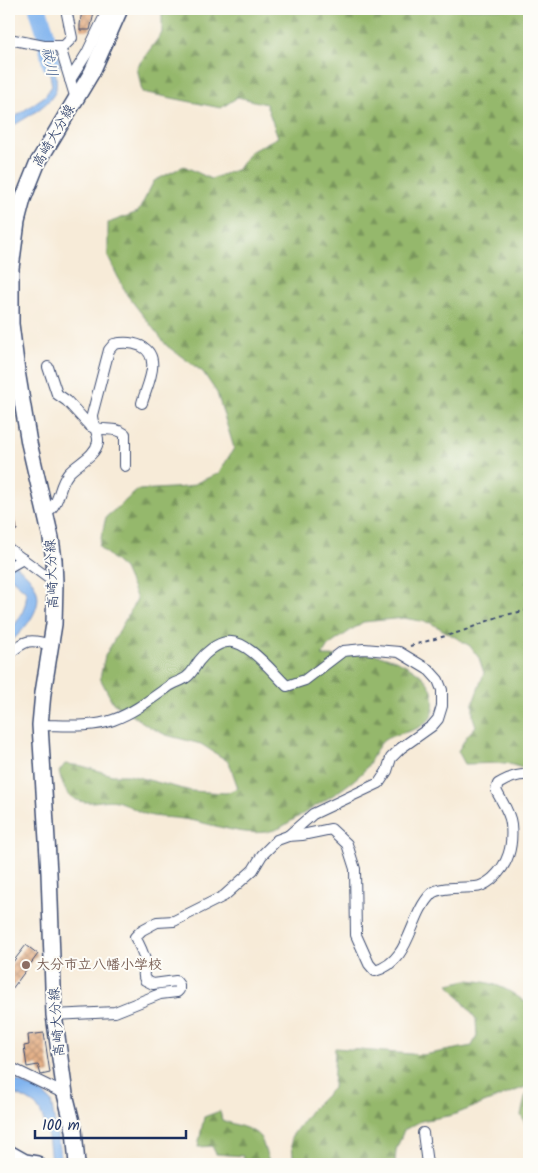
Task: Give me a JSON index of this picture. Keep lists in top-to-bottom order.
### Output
{
  "streets": {
    "main road": ["高崎大分線"]
  },
  "water": ["祓川"],
  "places": ["大分市立八幡小学校"],
  "scale_bar": "100 m"
}
